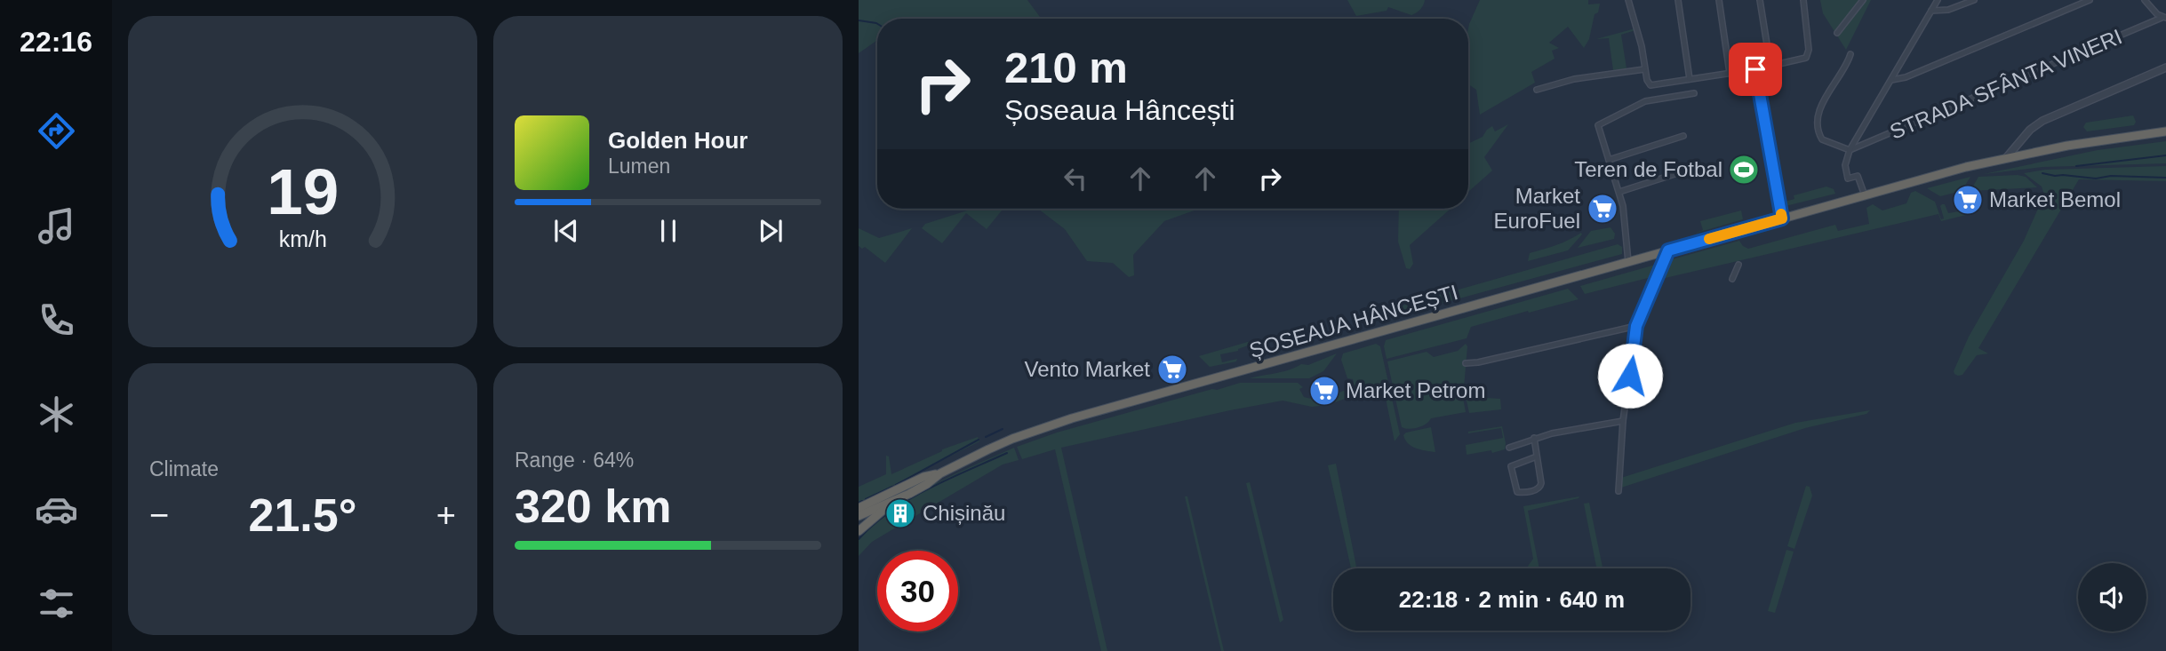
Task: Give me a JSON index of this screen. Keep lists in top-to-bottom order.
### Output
{
  "streets": {
    "highway": ["ȘOSEAUA HÂNCEȘTI"],
    "street": ["STRADA SFÂNTA VINERI"]
  },
  "places": {
    "sports": ["Teren de Fotbal"],
    "supermarket": [
      "Market Bemol",
      "Market EuroFuel",
      "Vento Market",
      "Market Petrom"
    ],
    "building": ["Chișinău"]
  },
  "page": {
    "tabs": "22:16",
    "turn": ["210 m", "Șoseaua Hâncești"],
    "song": ["Golden Hour", "Lumen"],
    "tile": [
      "Climate",
      ["Range · 64%", "320 km"]
    ],
    "heat": ["−", "21.5°", "+"],
    "limit": "30",
    "trip": "22:18 · 2 min · 640 m",
    "gauge": ["19", "km/h"]
  }
}
